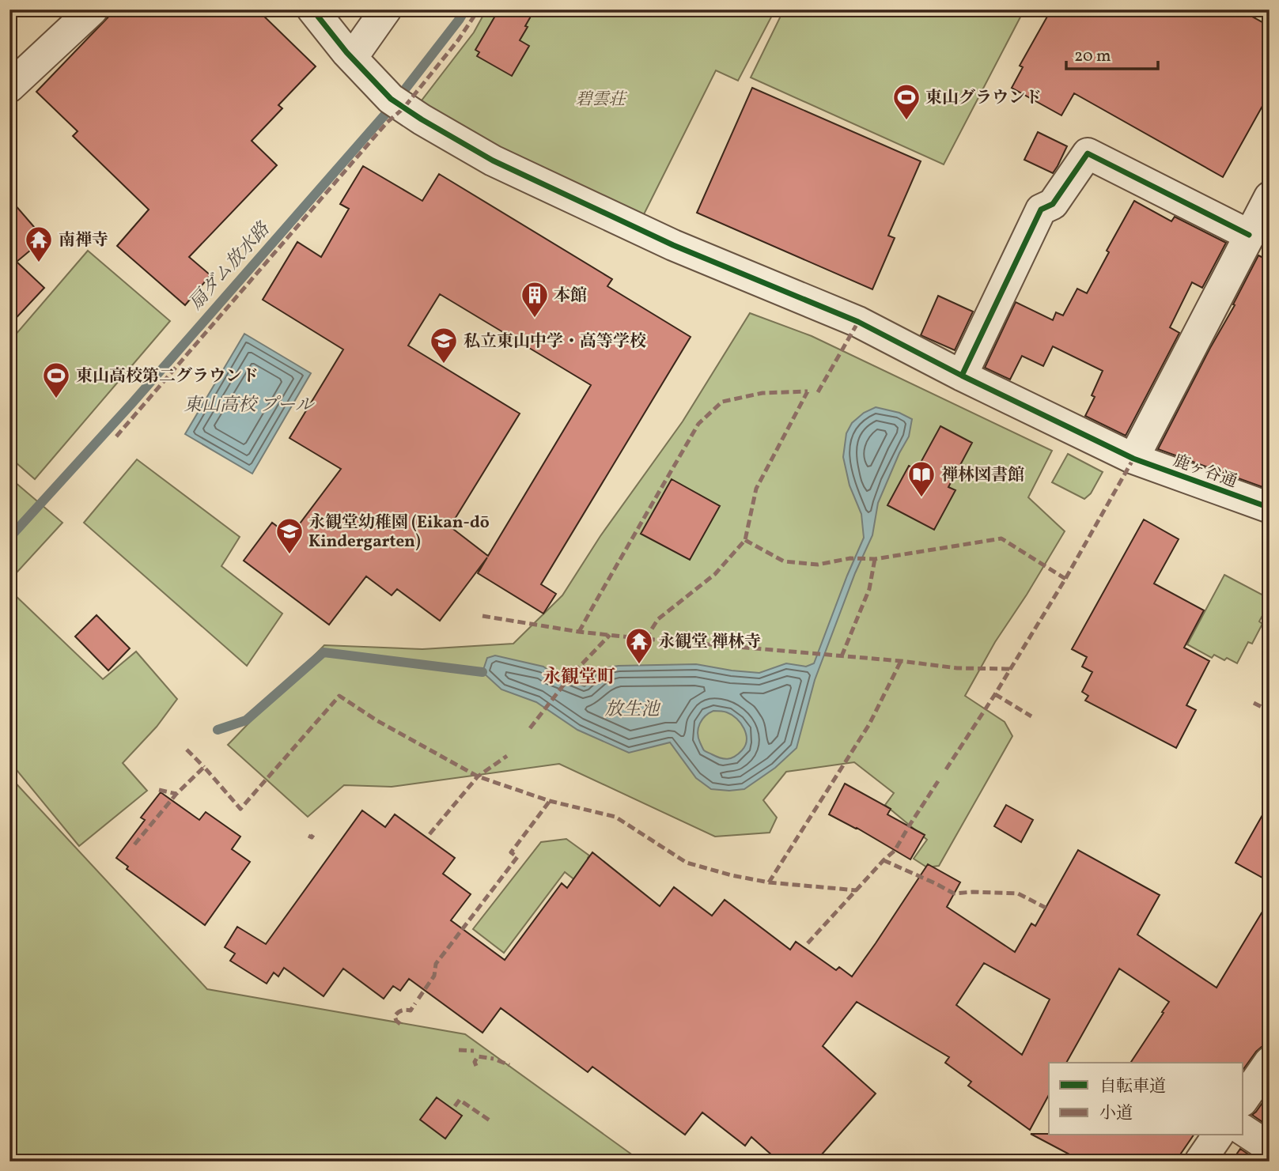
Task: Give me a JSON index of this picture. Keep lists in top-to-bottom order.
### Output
{
  "streets": {
    "street": ["鹿ヶ谷通"]
  },
  "districts": ["永観堂町"],
  "water": ["扇ダム放水路", "東山高校 プール", "放生池"],
  "parks": ["碧雲荘"],
  "places": {
    "sports": ["東山グラウンド", "東山高校第二グラウンド"],
    "temple": ["南禅寺", "永観堂 禅林寺"],
    "building": ["本館"],
    "school or university": ["私立東山中学・高等学校", "永観堂幼稚園 (Eikan-dō Kindergarten)"],
    "library": ["禅林図書館"]
  },
  "legend": ["自転車道", "小道"],
  "scale_bar": "20 m"
}
